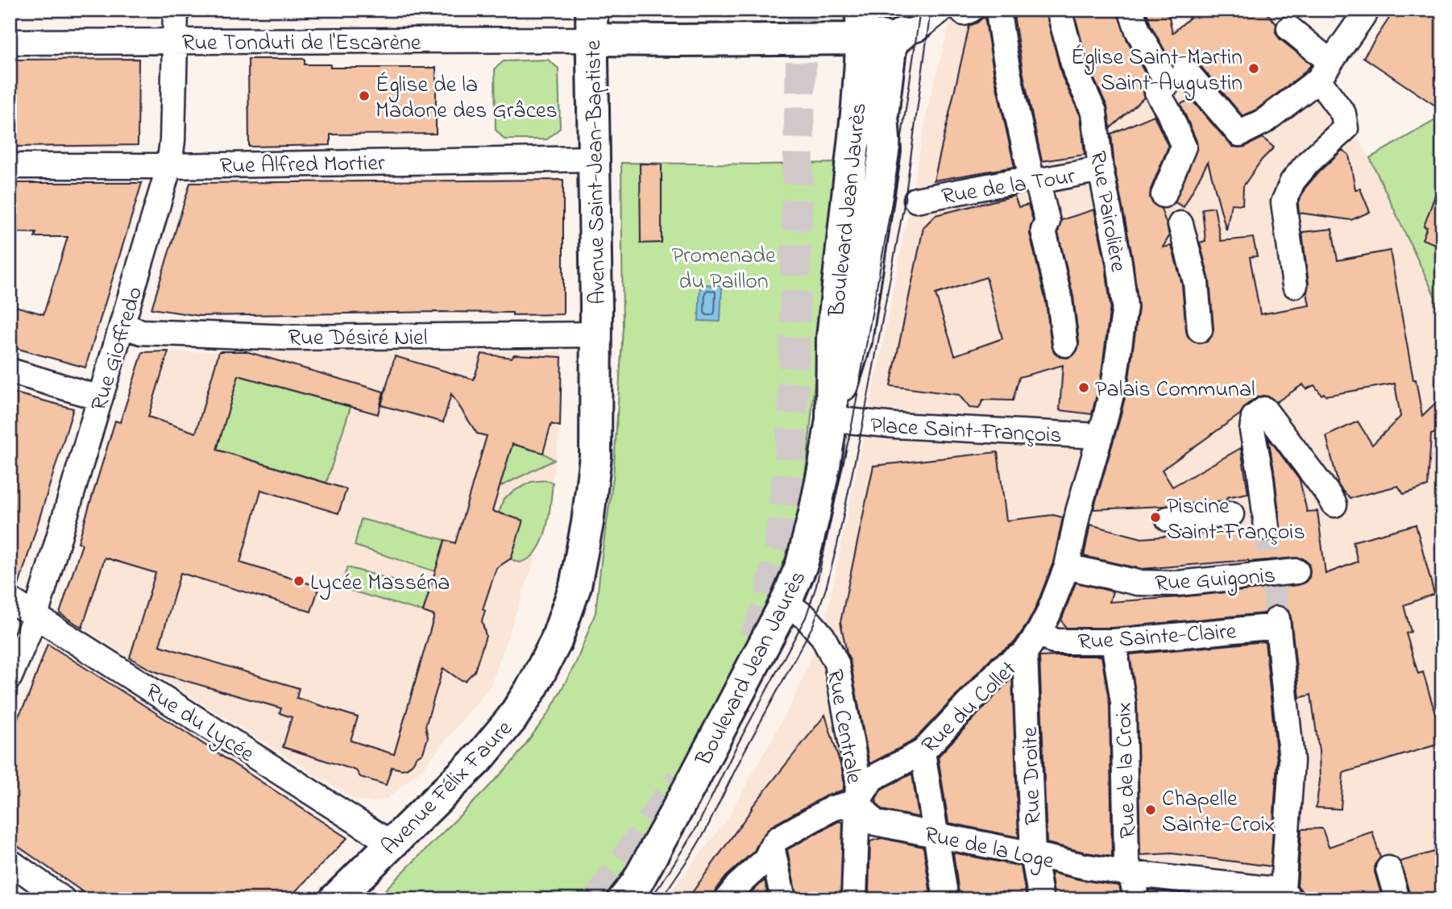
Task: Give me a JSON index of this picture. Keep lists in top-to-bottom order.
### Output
{
  "streets": {
    "main road": ["Avenue Saint-Jean-Baptiste", "Boulevard Jean Jaurès", "Avenue Félix Faure"],
    "street": [
      "Rue Tonduti de l'Escarène",
      "Rue Alfred Mortier",
      "Rue de la Tour",
      "Rue Pairolière",
      "Rue Désiré Niel",
      "Rue Gioffredo",
      "Place Saint-François",
      "Rue Guigonis",
      "Rue Sainte-Claire",
      "Rue du Collet",
      "Rue du Lycée",
      "Rue Centrale",
      "Rue de la Croix",
      "Rue Droite",
      "Rue de la Loge"
    ]
  },
  "crossings": [
    ["Rue Tonduti de l'Escarène", "Avenue Saint-Jean-Baptiste"],
    ["Rue Tonduti de l'Escarène", "Rue Gioffredo"],
    ["Rue Alfred Mortier", "Avenue Saint-Jean-Baptiste"],
    ["Rue Alfred Mortier", "Rue Gioffredo"],
    ["Avenue Saint-Jean-Baptiste", "Rue Désiré Niel"],
    ["Avenue Saint-Jean-Baptiste", "Avenue Félix Faure"],
    ["Rue de la Tour", "Rue Pairolière"],
    ["Boulevard Jean Jaurès", "Place Saint-François"],
    ["Boulevard Jean Jaurès", "Rue Centrale"],
    ["Rue Pairolière", "Place Saint-François"],
    ["Rue Pairolière", "Rue Guigonis"],
    ["Rue Pairolière", "Rue Sainte-Claire"],
    ["Rue Pairolière", "Rue du Collet"],
    ["Rue Pairolière", "Rue Droite"],
    ["Rue Désiré Niel", "Rue Gioffredo"],
    ["Rue Désiré Niel", "Avenue Félix Faure"],
    ["Rue Gioffredo", "Rue du Lycée"],
    ["Rue Sainte-Claire", "Rue de la Croix"],
    ["Rue Sainte-Claire", "Rue de la Loge"],
    ["Rue du Collet", "Rue Centrale"],
    ["Rue du Collet", "Rue Droite"],
    ["Rue du Collet", "Rue de la Loge"],
    ["Rue du Lycée", "Avenue Félix Faure"],
    ["Rue Centrale", "Rue de la Loge"],
    ["Rue de la Croix", "Rue de la Loge"],
    ["Rue Droite", "Rue de la Loge"]
  ],
  "parks": ["Promenade du Paillon"],
  "places": [
    "Église Saint-Martin Saint-Augustin",
    "Église de la Madone des Grâces",
    "Palais Communal",
    "Piscine Saint-François",
    "Lycée Masséna",
    "Chapelle Sainte-Croix"
  ]
}
